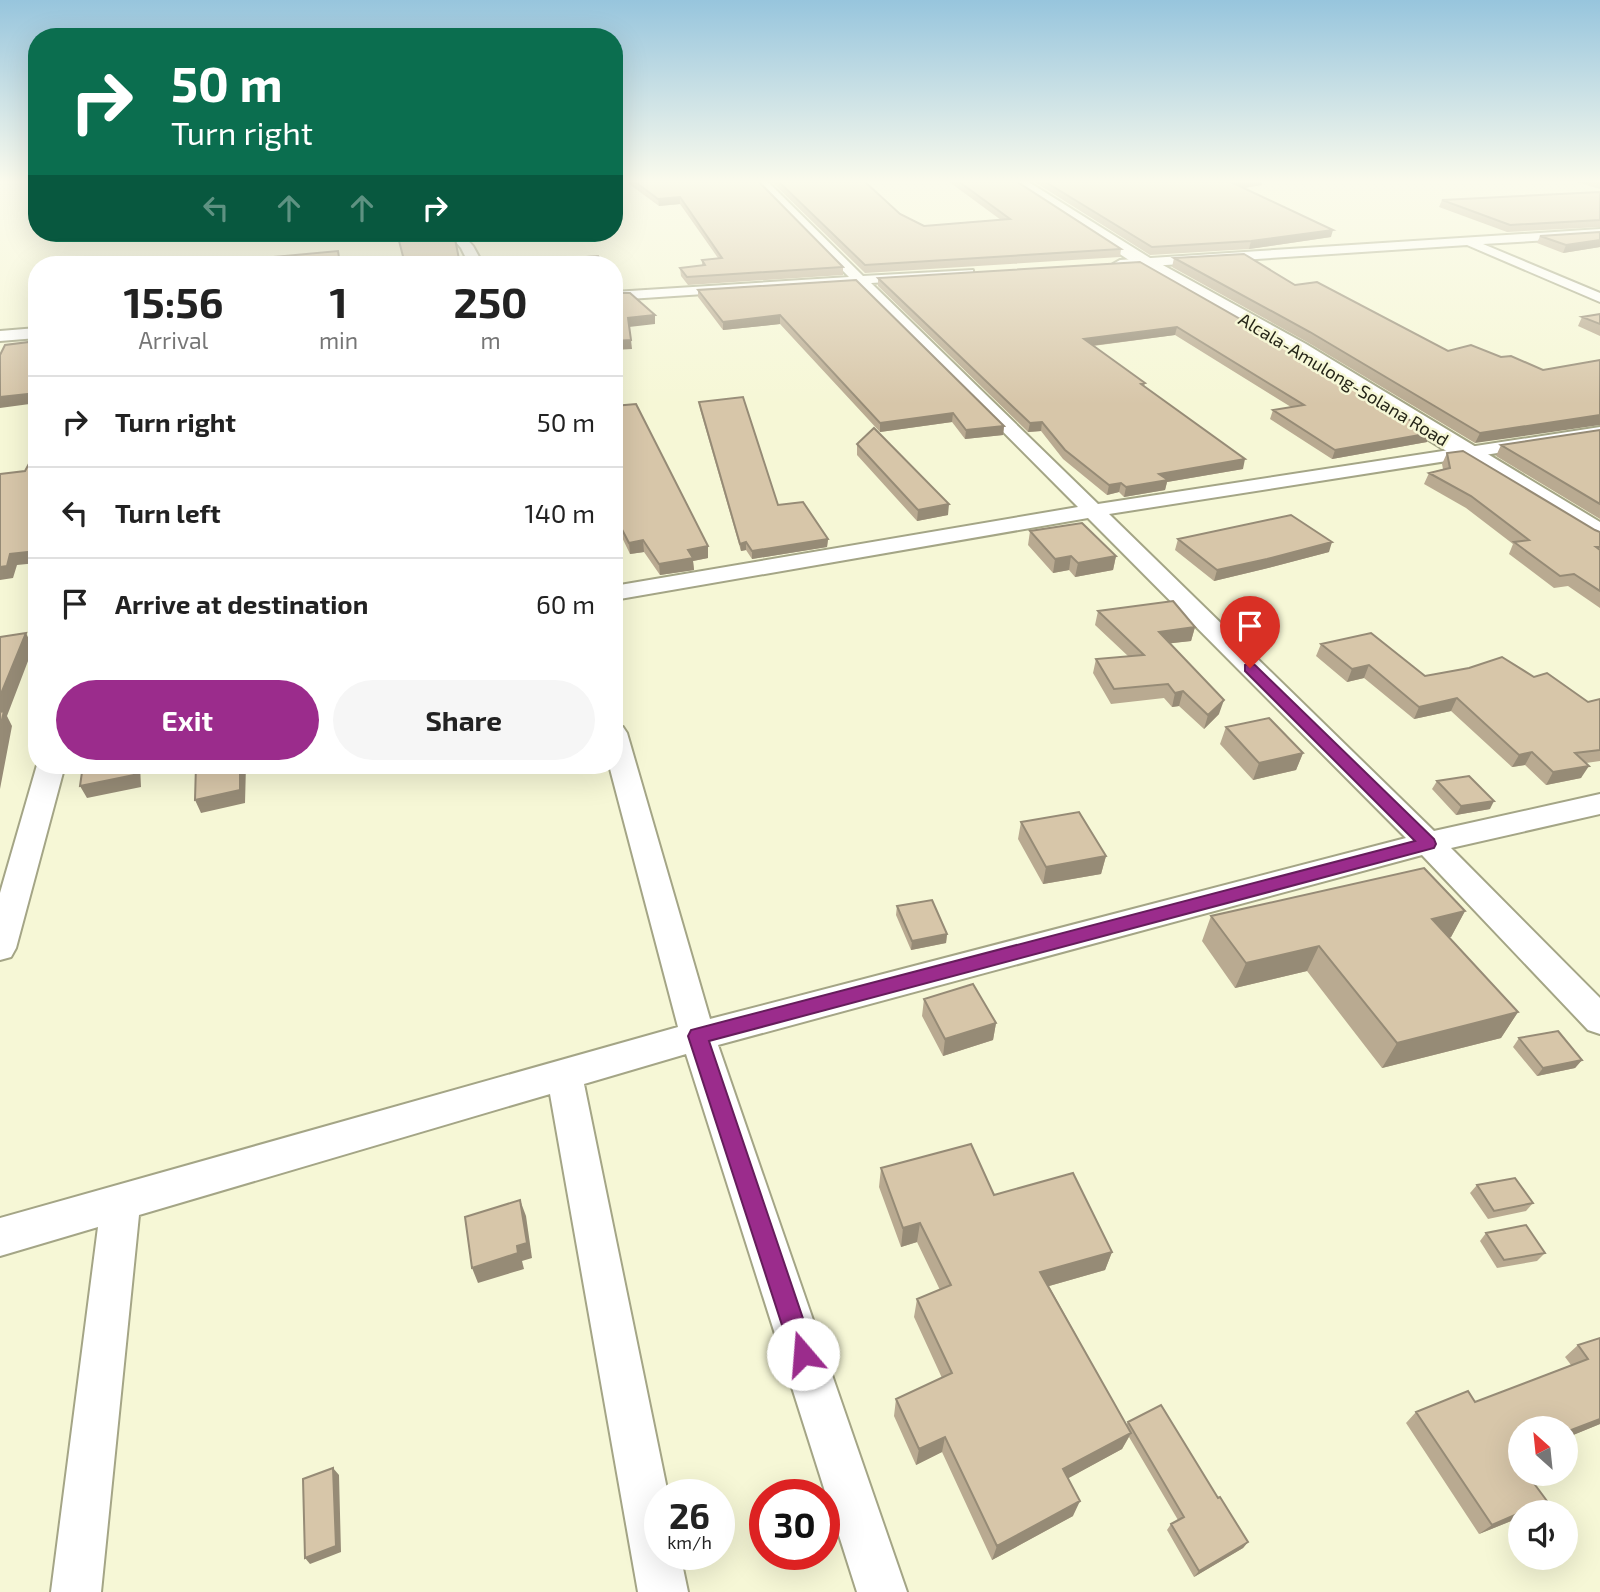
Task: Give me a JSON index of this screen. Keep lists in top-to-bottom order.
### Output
{
  "streets": {
    "main road": ["Alcala-Amulong-Solana Road"]
  },
  "north": "top left",
  "page": {
    "turn": ["50 m", "Turn right"],
    "eta": [
      "15:56",
      "Arrival",
      "1",
      "min",
      "250",
      "m"
    ],
    "list": [
      {
        "name": "Turn right",
        "value": "50 m"
      },
      {
        "name": "Turn left",
        "value": "140 m"
      },
      {
        "name": "Arrive at destination",
        "value": "60 m"
      }
    ],
    "buttons": ["Exit", "Share"],
    "speed": "26 km/h",
    "limit": "30"
  }
}
